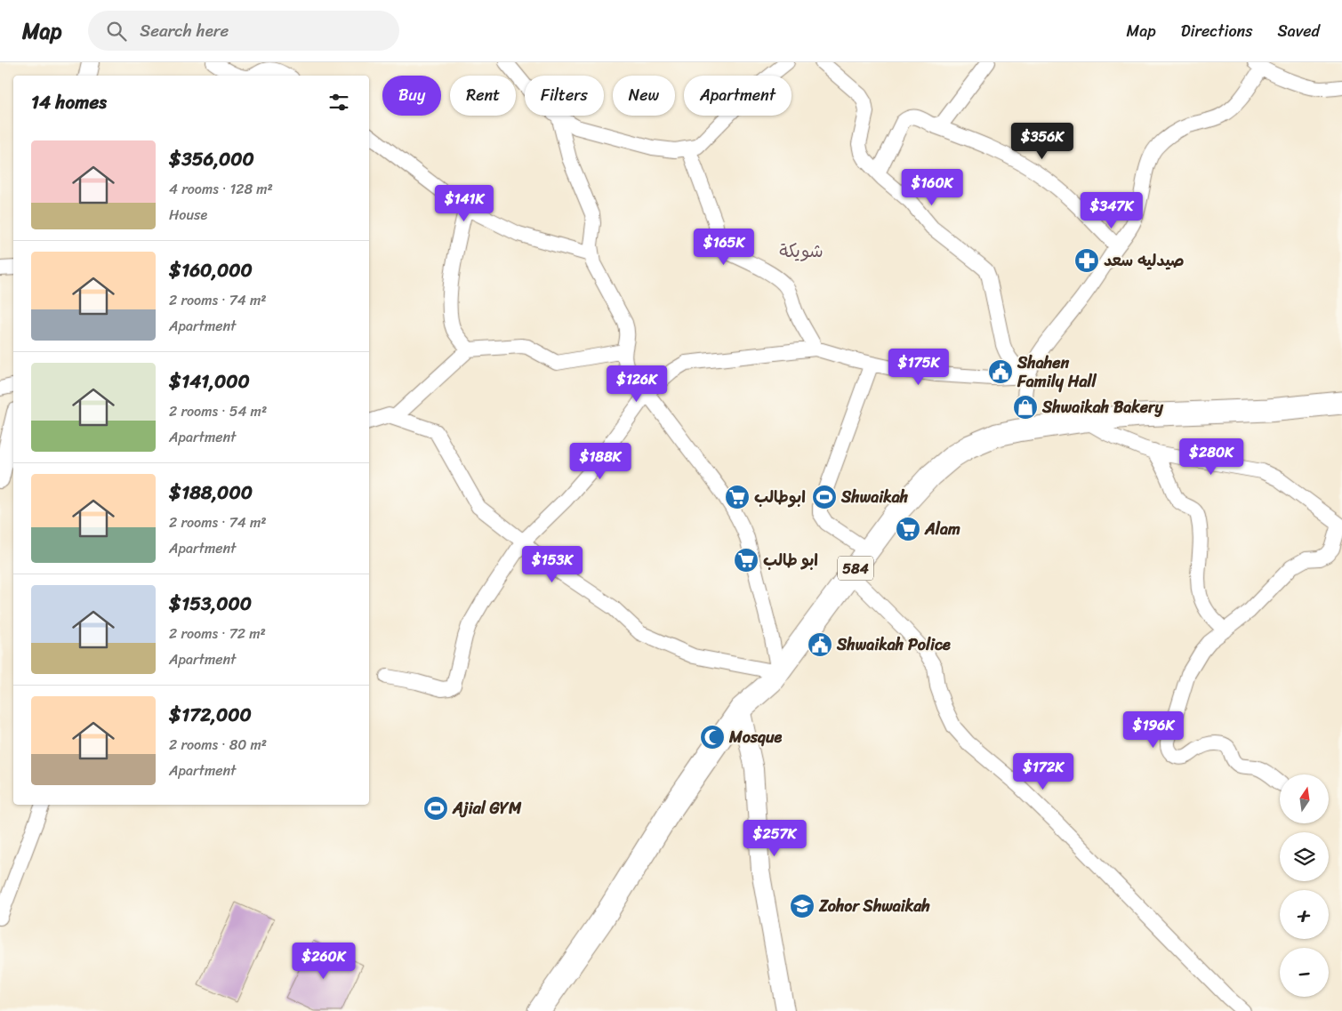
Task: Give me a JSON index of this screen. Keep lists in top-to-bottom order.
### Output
{
  "streets": {
    "main road": ["584"]
  },
  "districts": ["شويكة"],
  "places": {
    "pharmacy": ["صيدليه سعد"],
    "public building": ["Shahen Family Hall", "Shwaikah Police"],
    "shop": ["Shwaikah Bakery"],
    "supermarket": ["ابوطالب", "Alam", "ابو طالب"],
    "sports": ["Shwaikah", "Ajial GYM"],
    "mosque": ["Mosque"],
    "school or university": ["Zohor Shwaikah"]
  },
  "north": "top",
  "page": {
    "header": "Map",
    "search": "Search here",
    "nav": ["Map", "Directions", "Saved"],
    "chip": [
      "Buy",
      "Rent",
      "Filters",
      "New",
      "Apartment"
    ],
    "heading": "14 homes",
    "price": [
      "$356K",
      "$160K",
      "$141K",
      "$347K",
      "$165K",
      "$175K",
      "$126K",
      "$280K",
      "$188K",
      "$153K",
      "$196K",
      "$172K",
      "$257K",
      "$260K"
    ],
    "list": [
      {
        "name": "$356,000",
        "note": "4 rooms · 128 m² · House"
      },
      {
        "name": "$160,000",
        "note": "2 rooms · 74 m² · Apartment"
      },
      {
        "name": "$141,000",
        "note": "2 rooms · 54 m² · Apartment"
      },
      {
        "name": "$188,000",
        "note": "2 rooms · 74 m² · Apartment"
      },
      {
        "name": "$153,000",
        "note": "2 rooms · 72 m² · Apartment"
      },
      {
        "name": "$172,000",
        "note": "2 rooms · 80 m² · Apartment"
      }
    ],
    "map_buttons": ["+", "−"]
  }
}
